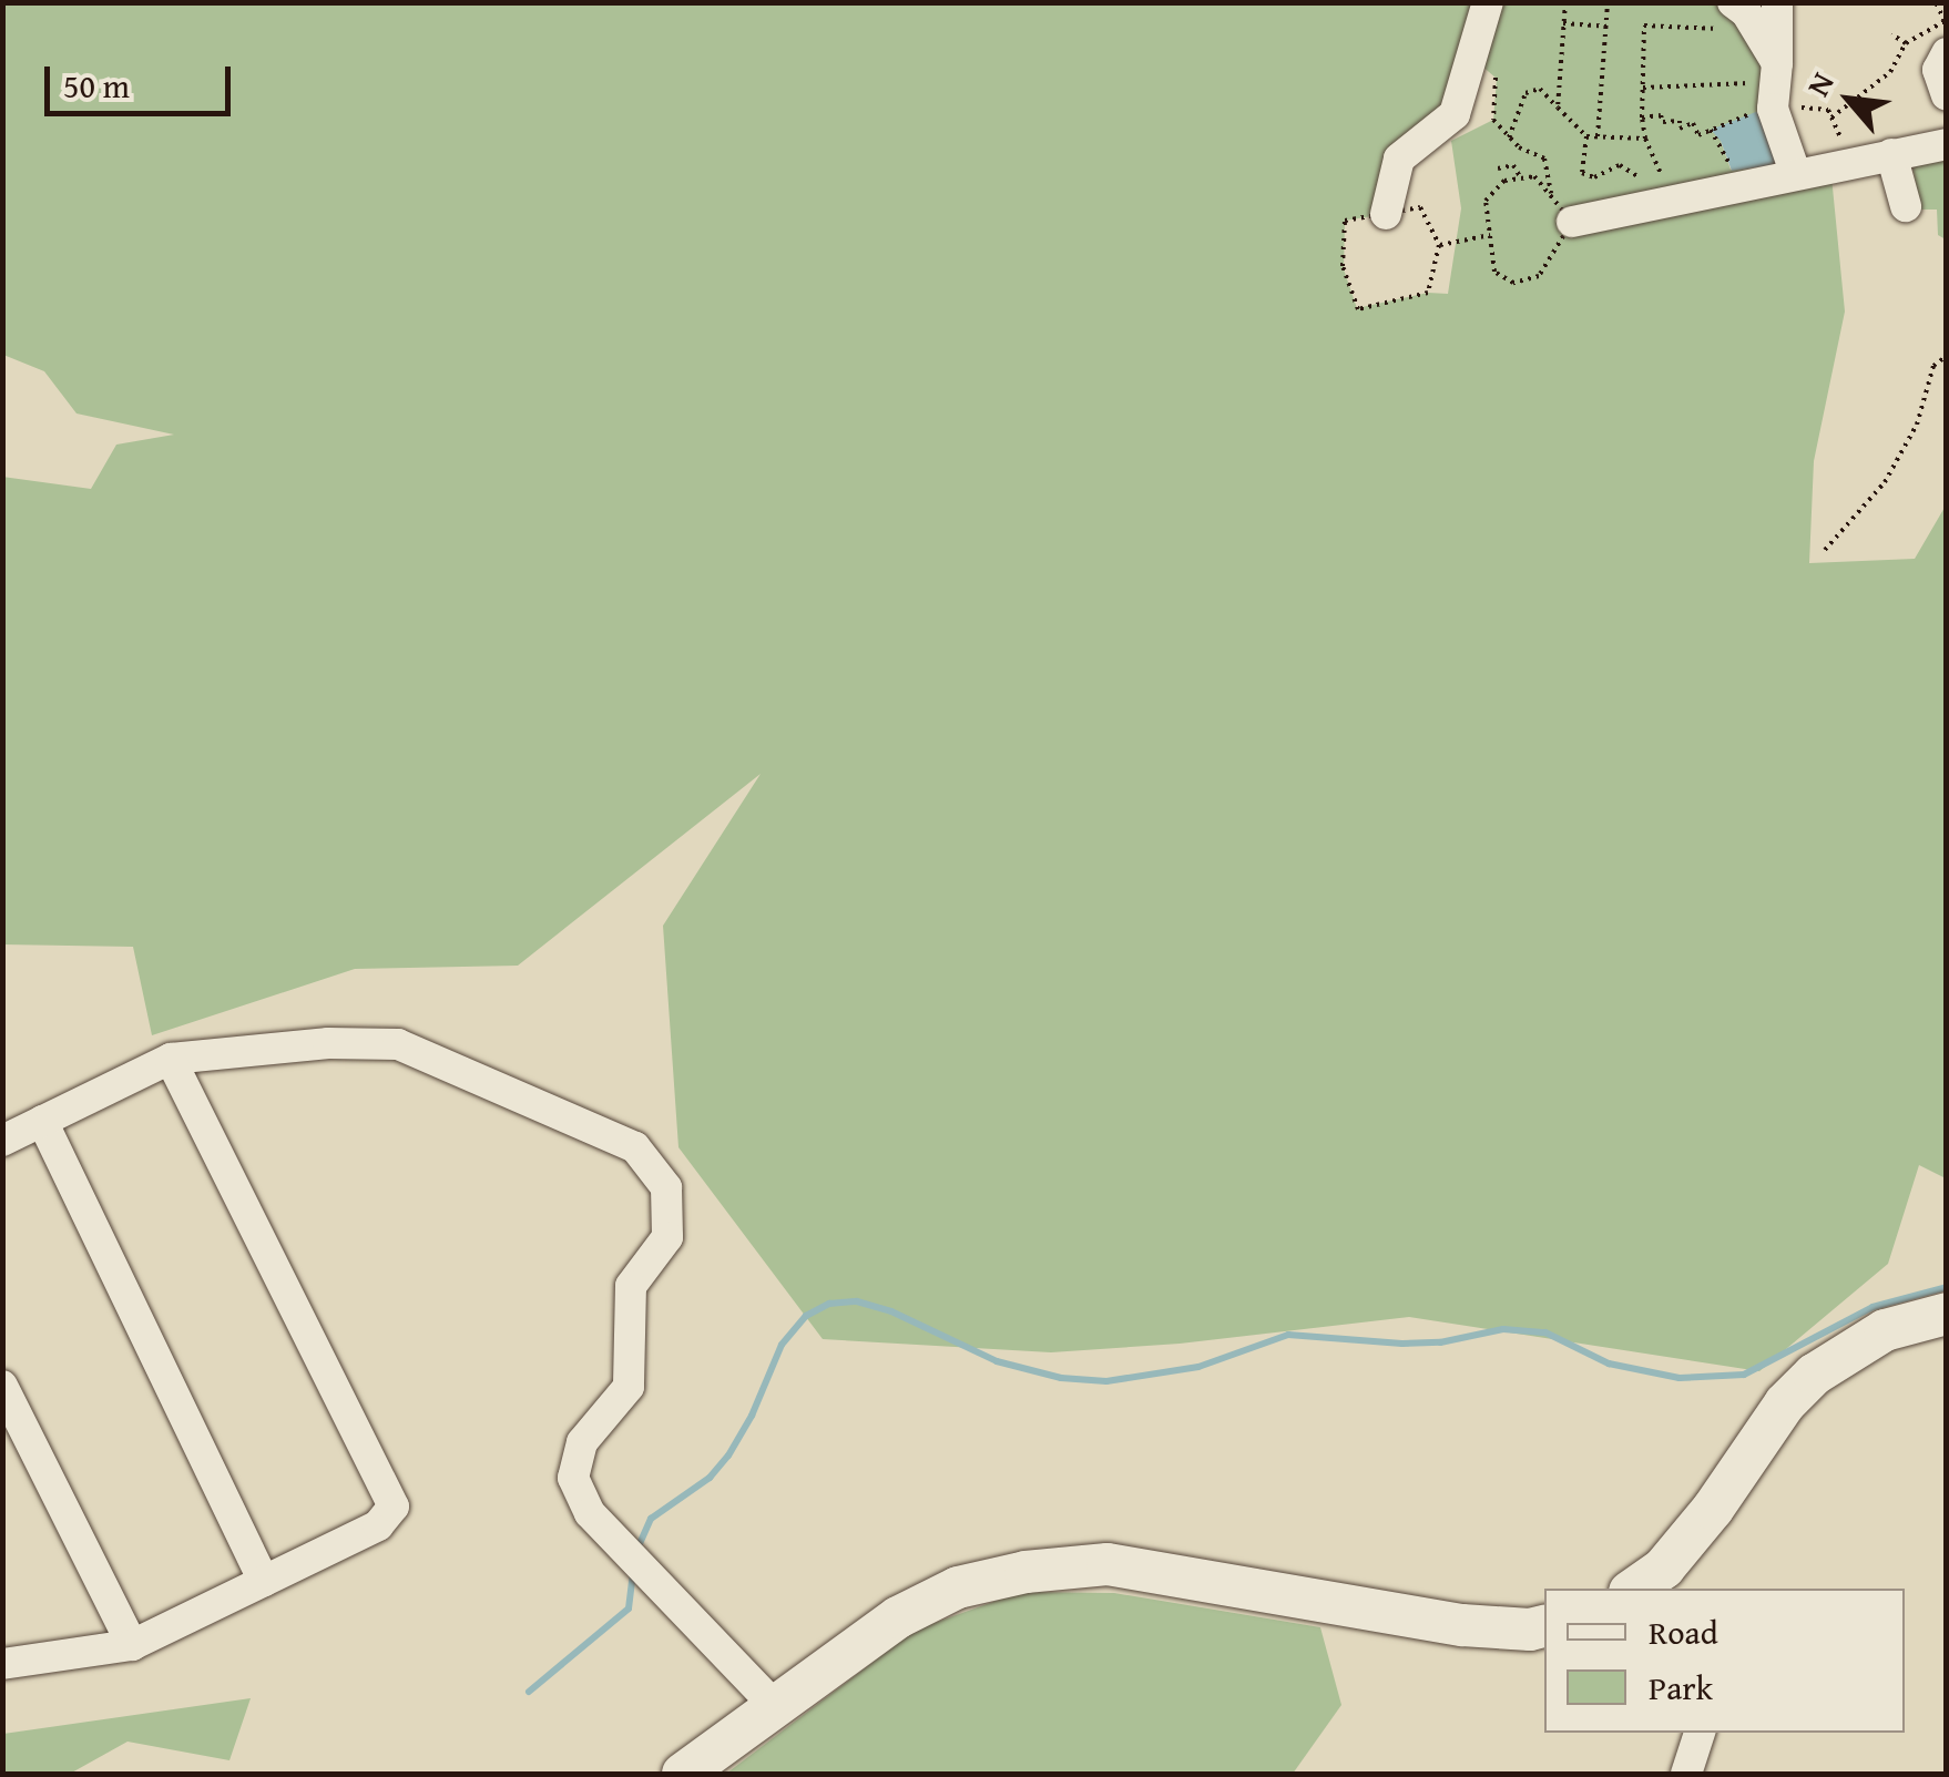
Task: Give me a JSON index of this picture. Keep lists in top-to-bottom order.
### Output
{
  "legend": ["Road", "Park"],
  "scale_bar": "50 m",
  "north": "top left"
}
